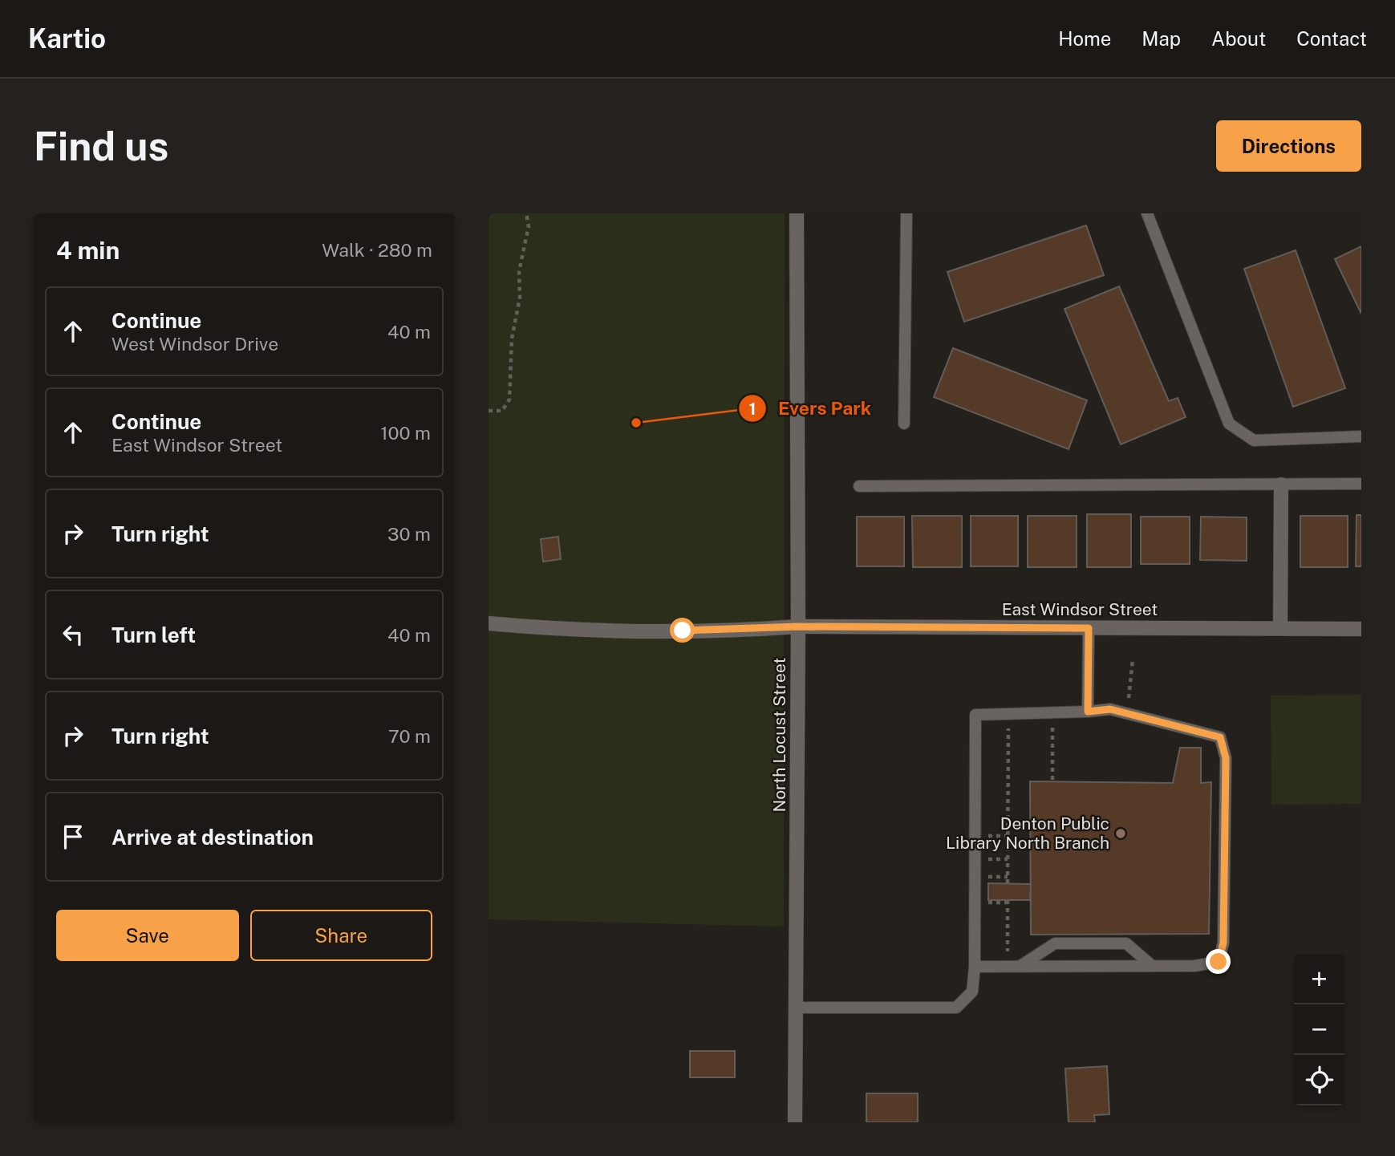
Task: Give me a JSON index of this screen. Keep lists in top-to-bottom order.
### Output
{
  "streets": {
    "street": ["East Windsor Street", "North Locust Street"]
  },
  "crossings": [
    ["East Windsor Street", "North Locust Street"]
  ],
  "places": ["Evers Park", "Denton Public Library North Branch"],
  "page": {
    "header": "Kartio",
    "nav": [
      "Home",
      "Map",
      "About",
      "Contact"
    ],
    "buttons": [
      "Directions",
      ["Save", "Share"]
    ],
    "title": "Find us",
    "heading": ["4 min", "Walk · 280 m"],
    "list": [
      ["Continue", "West Windsor Drive", "40 m"],
      ["Continue", "East Windsor Street", "100 m"],
      ["Turn right", "30 m"],
      ["Turn left", "40 m"],
      ["Turn right", "70 m"],
      "Arrive at destination"
    ],
    "map_buttons": ["+", "−"]
  }
}
